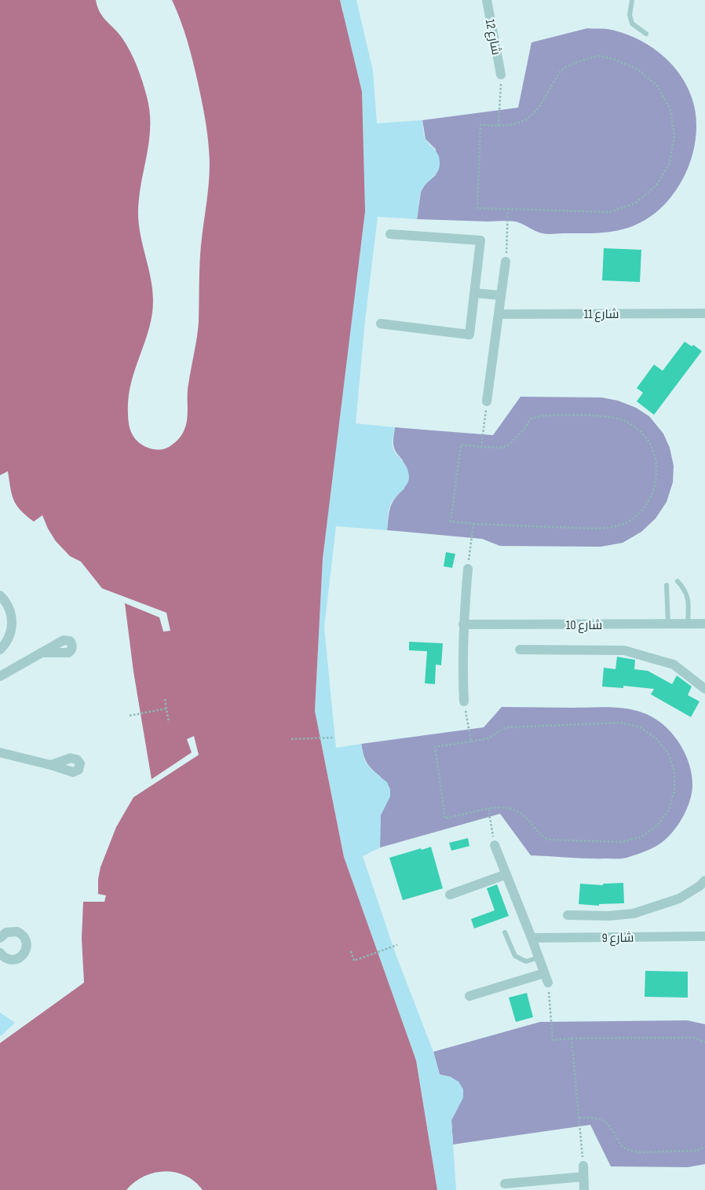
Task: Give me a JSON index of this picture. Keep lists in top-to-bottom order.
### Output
{
  "streets": {
    "street": [
      "شارع 12",
      "شارع 11",
      "شارع 10",
      "شارع 9"
    ]
  }
}
